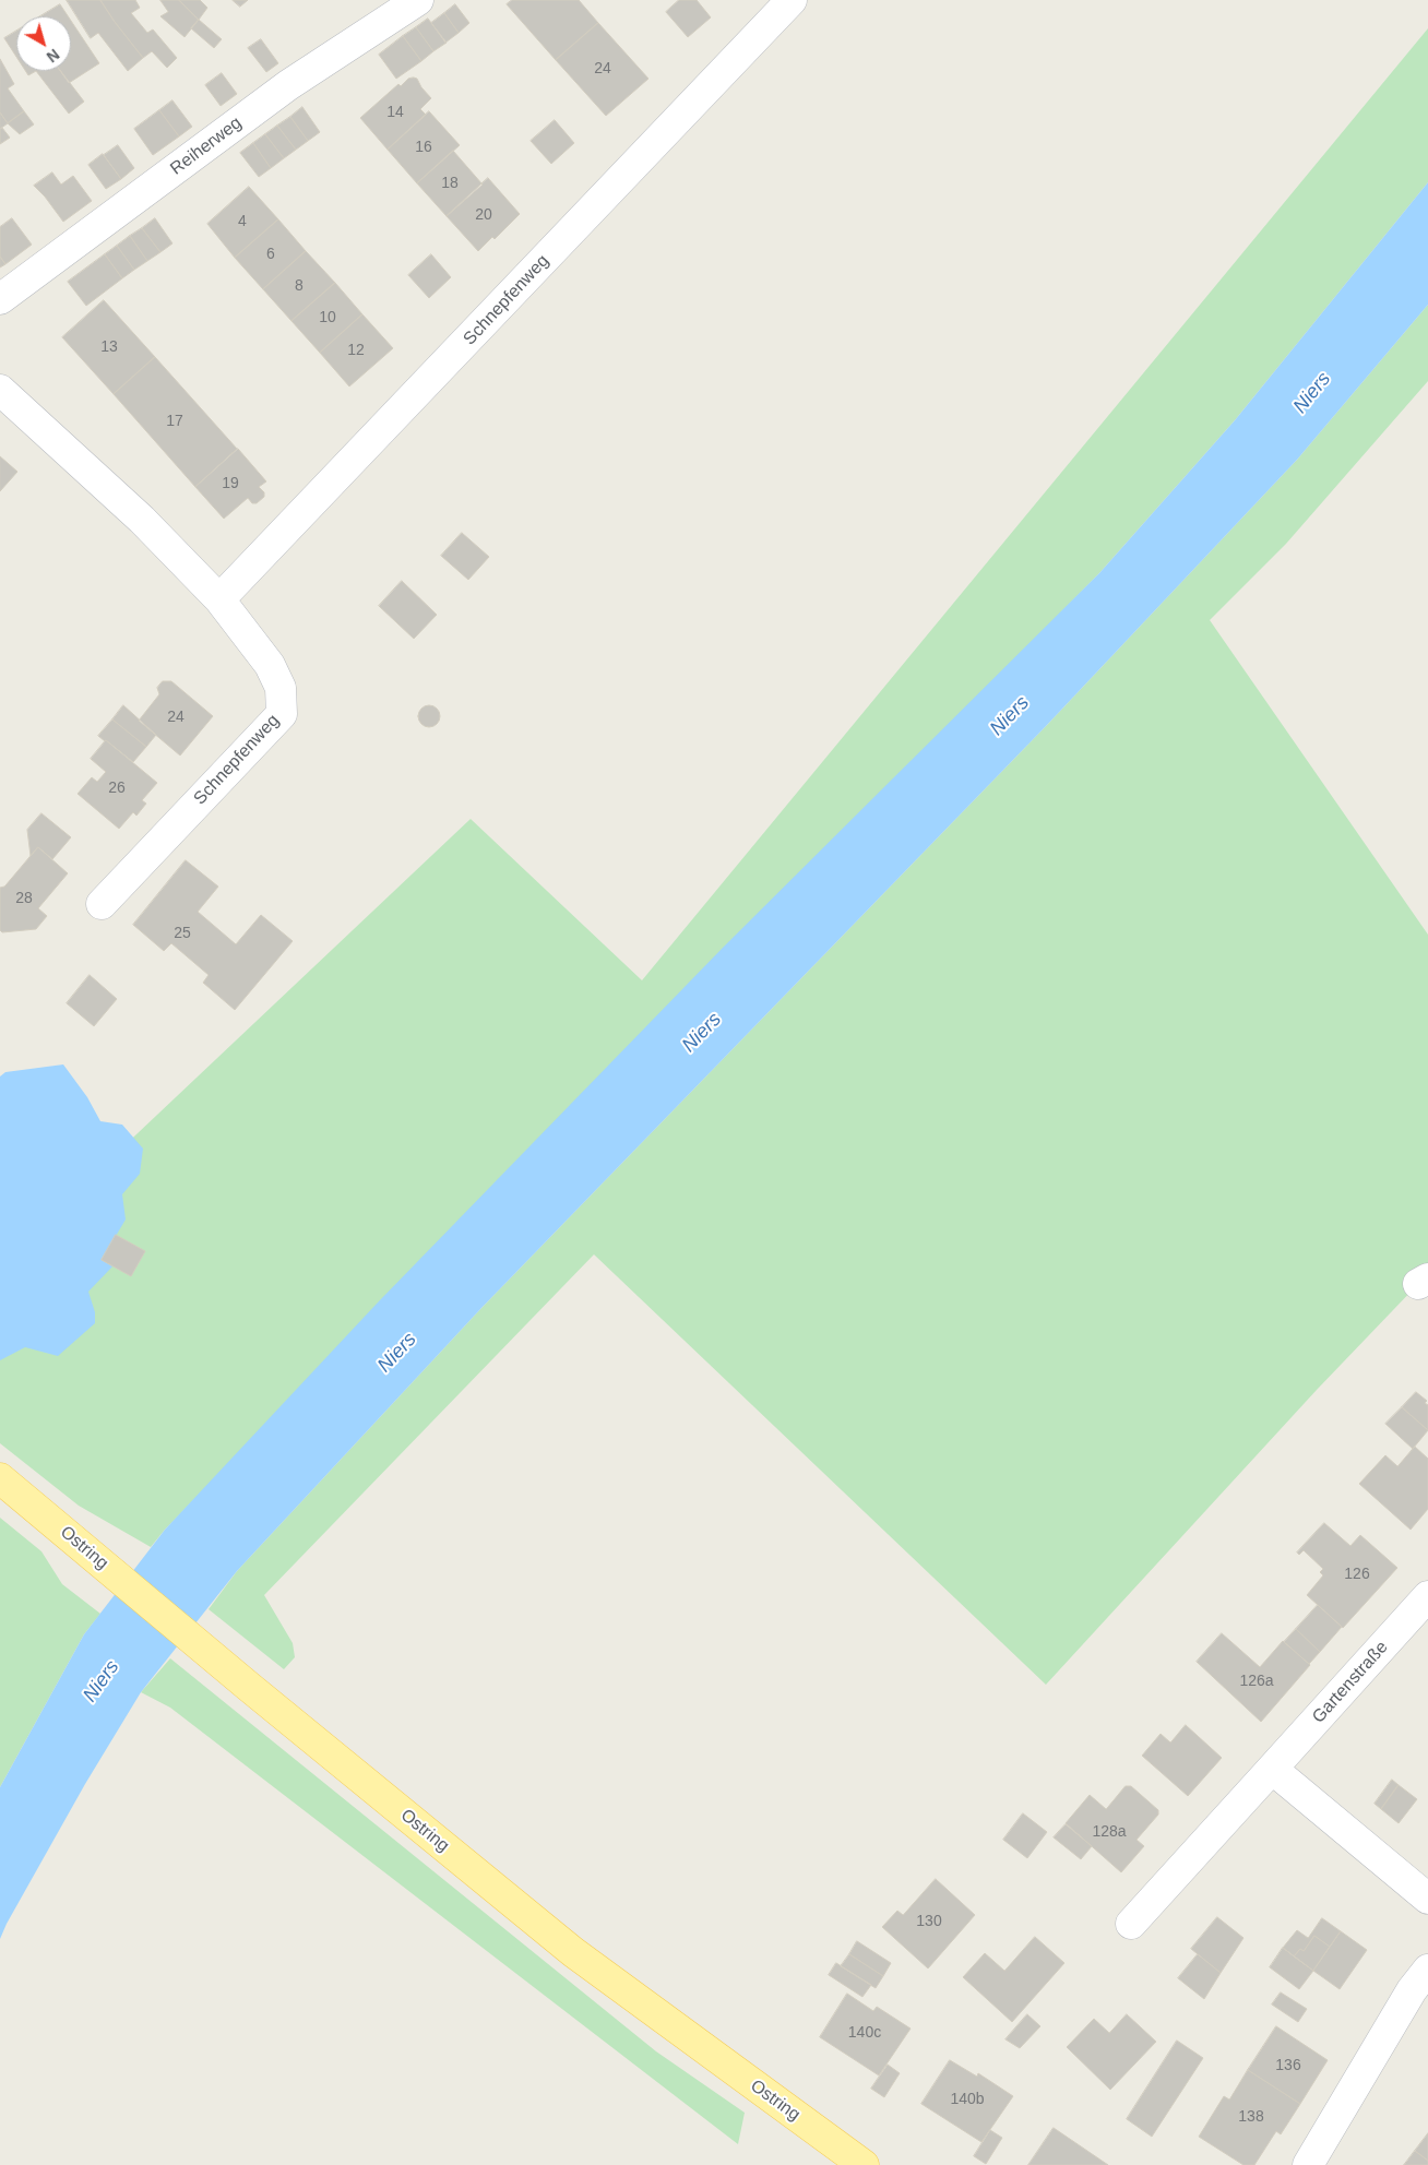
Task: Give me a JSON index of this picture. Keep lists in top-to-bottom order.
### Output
{
  "streets": {
    "main road": ["Ostring"],
    "street": ["Reiherweg", "Schnepfenweg", "Gartenstraße"]
  },
  "water": ["Niers"],
  "house_numbers": [
    "24",
    "14",
    "16",
    "18",
    "20",
    "4",
    "6",
    "8",
    "10",
    "13",
    "12",
    "17",
    "19",
    "24",
    "26",
    "28",
    "25",
    "126",
    "126a",
    "128a",
    "130",
    "140c",
    "136",
    "140b",
    "138"
  ],
  "north": "bottom right"
}
